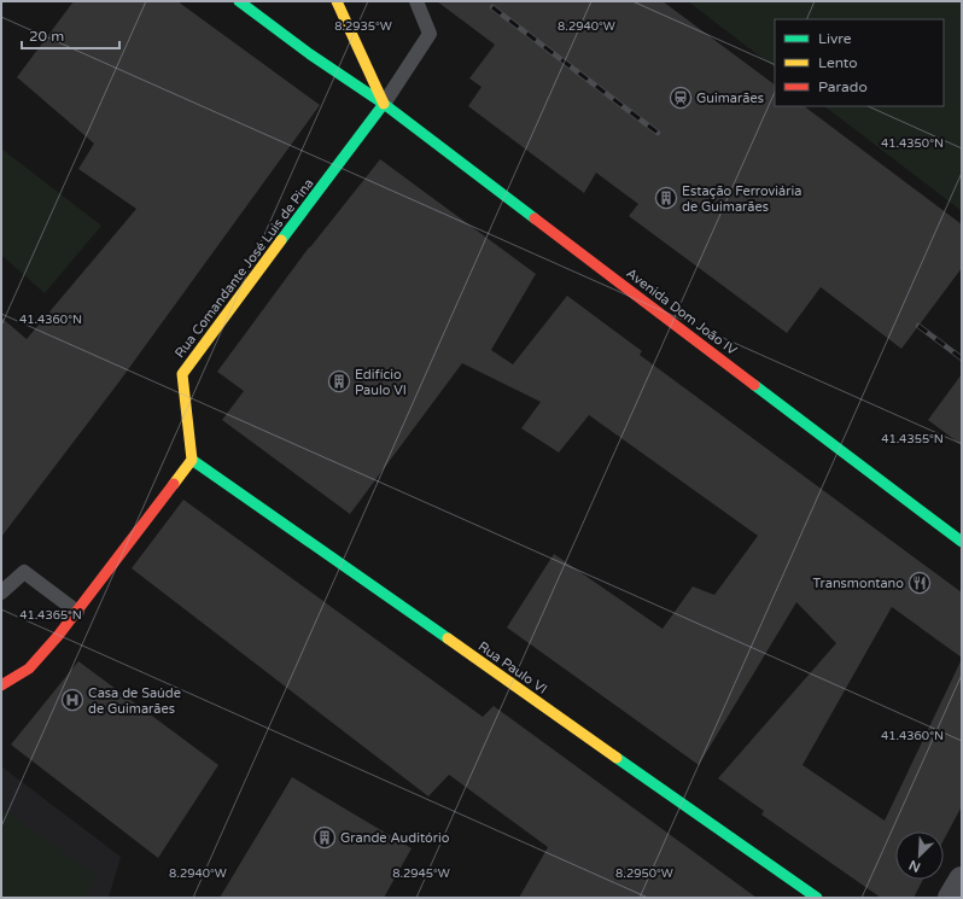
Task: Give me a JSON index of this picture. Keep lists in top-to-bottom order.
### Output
{
  "streets": {
    "street": ["Rua Comandante José Luis de Pina", "Avenida Dom João IV", "Rua Paulo VI"]
  },
  "crossings": [
    ["Rua Comandante José Luis de Pina", "Avenida Dom João IV"],
    ["Rua Comandante José Luis de Pina", "Rua Paulo VI"]
  ],
  "places": {
    "station": ["Guimarães"],
    "building": ["Estação Ferroviária de Guimarães", "Edifício Paulo VI", "Grande Auditório"],
    "restaurant": ["Transmontano"],
    "hospital": ["Casa de Saúde de Guimarães"]
  },
  "legend": ["Livre", "Lento", "Parado"],
  "scale_bar": "20 m",
  "north": "bottom left",
  "coordinates": [
    "8.2940°W",
    "8.2935°W",
    "41.4350°N",
    "41.4360°N",
    "41.4355°N",
    "41.4365°N",
    "8.2945°W",
    "8.2950°W"
  ]
}
